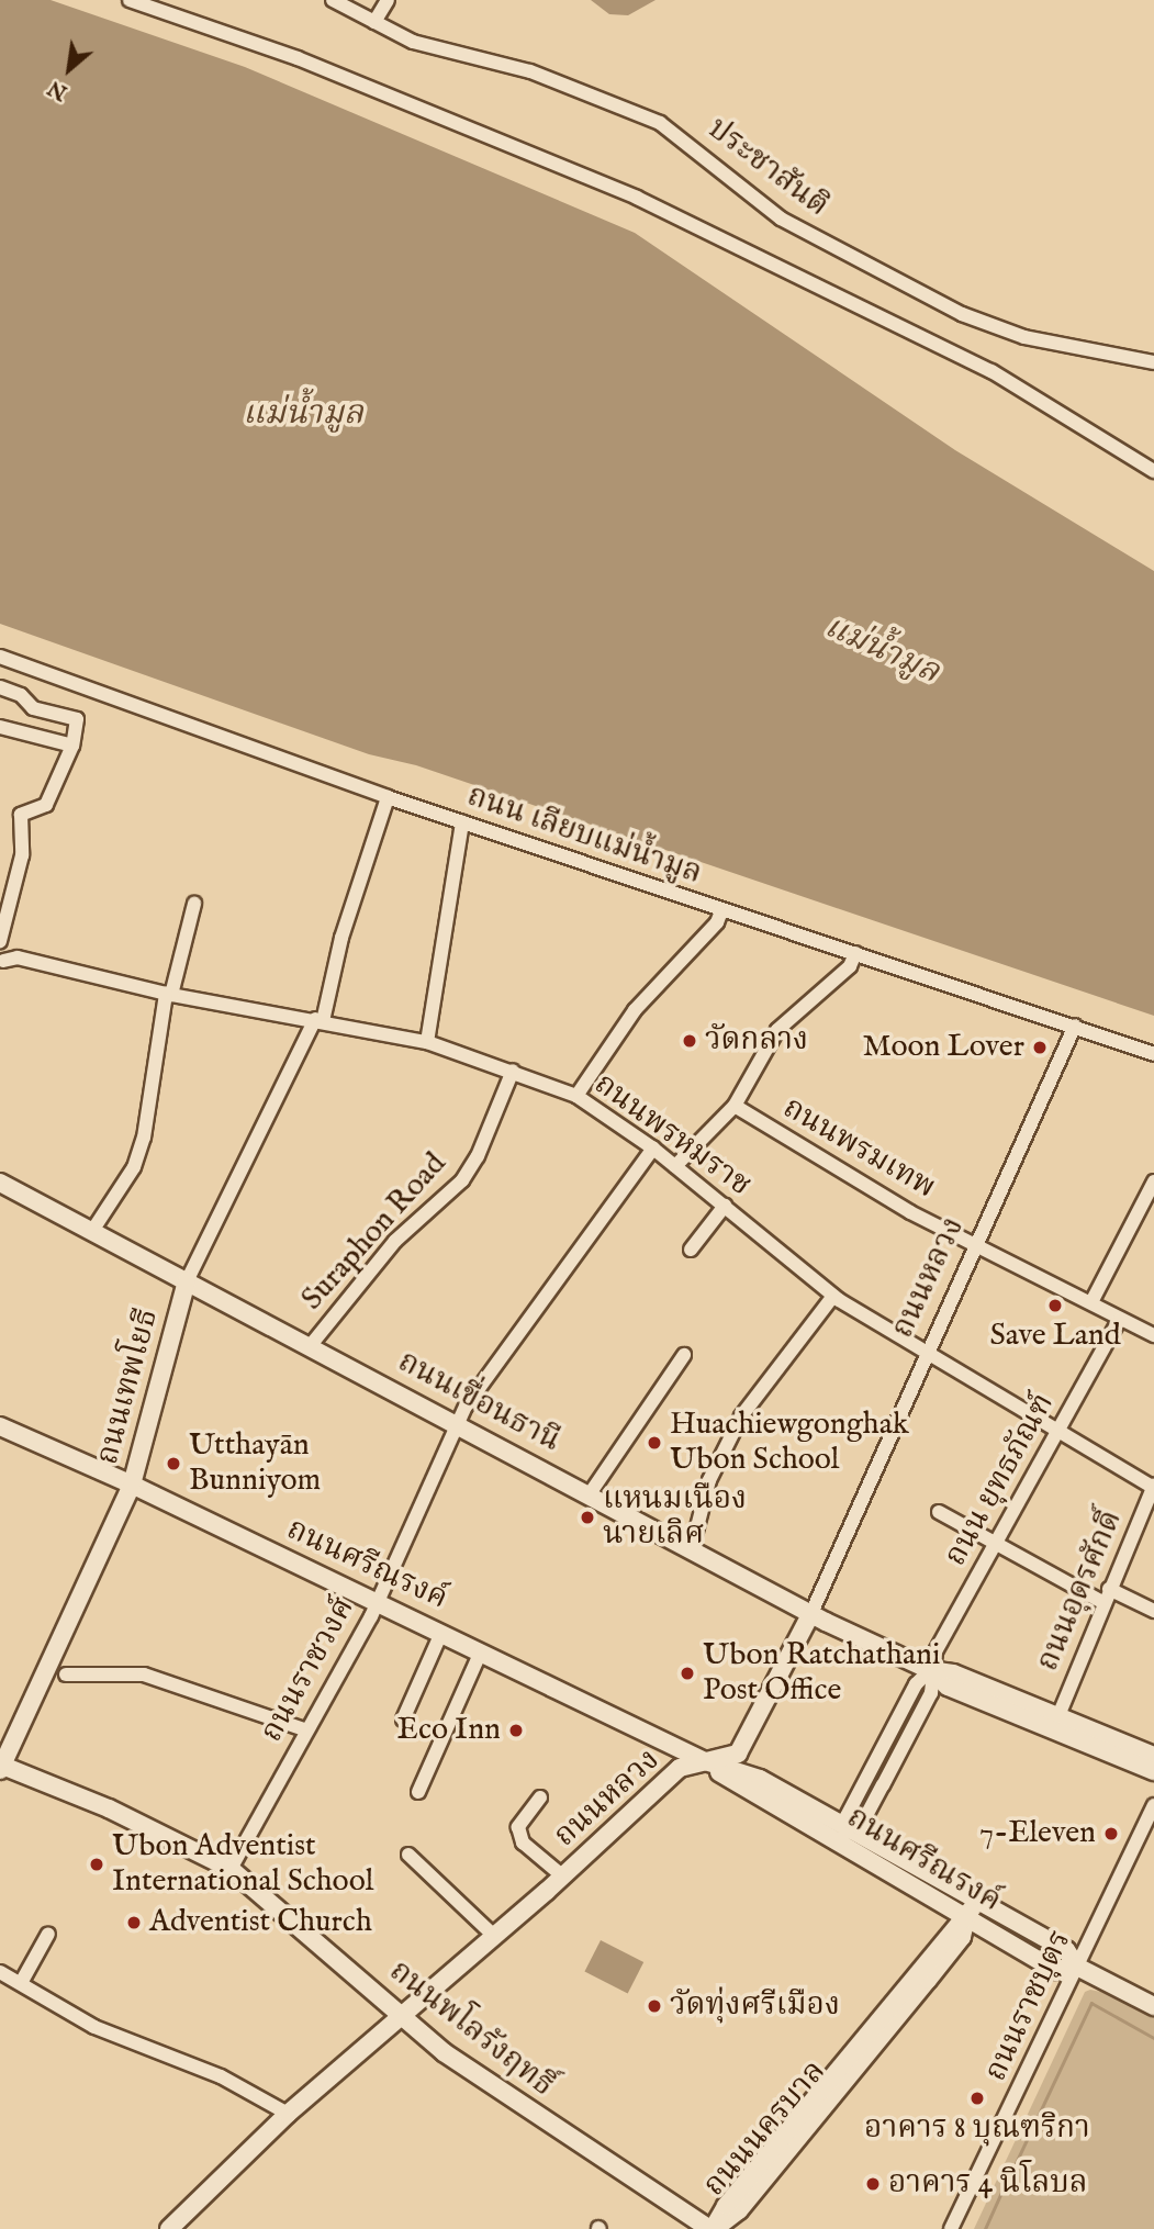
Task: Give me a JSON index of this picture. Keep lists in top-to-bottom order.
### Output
{
  "streets": {
    "street": [
      "ประชาสันติ",
      "ถนน เลียบแม่น้ำมูล",
      "ถนนพรหมราช",
      "ถนนพรมเทพ",
      "Suraphon Road",
      "ถนนหลวง",
      "ถนนเทพโยธี",
      "ถนนเขื่อนธานี",
      "ถนน ยุทธภัณฑ์",
      "ถนนศรีณรงค์",
      "ถนนอุดรศักดิ์",
      "ถนนราชวงศ์",
      "ถนนราชบุตร",
      "ถนนพโลรังฤทธิ์",
      "ถนนนครบาล"
    ]
  },
  "crossings": [
    ["ถนน เลียบแม่น้ำมูล", "ถนนหลวง"],
    ["ถนน เลียบแม่น้ำมูล", "ถนนเทพโยธี"],
    ["ถนนพรหมราช", "ถนนพรมเทพ"],
    ["ถนนพรหมราช", "Suraphon Road"],
    ["ถนนพรหมราช", "ถนนหลวง"],
    ["ถนนพรหมราช", "ถนนเทพโยธี"],
    ["ถนนพรหมราช", "ถนน ยุทธภัณฑ์"],
    ["ถนนพรหมราช", "ถนนอุดรศักดิ์"],
    ["ถนนพรหมราช", "ถนนราชวงศ์"],
    ["ถนนพรมเทพ", "ถนนหลวง"],
    ["ถนนพรมเทพ", "ถนน ยุทธภัณฑ์"],
    ["Suraphon Road", "ถนนเขื่อนธานี"],
    ["ถนนหลวง", "ถนนเขื่อนธานี"],
    ["ถนนหลวง", "ถนนศรีณรงค์"],
    ["ถนนหลวง", "ถนนพโลรังฤทธิ์"],
    ["ถนนเทพโยธี", "ถนนเขื่อนธานี"],
    ["ถนนเทพโยธี", "ถนนศรีณรงค์"],
    ["ถนนเทพโยธี", "ถนนพโลรังฤทธิ์"],
    ["ถนนเขื่อนธานี", "ถนน ยุทธภัณฑ์"],
    ["ถนนเขื่อนธานี", "ถนนอุดรศักดิ์"],
    ["ถนนเขื่อนธานี", "ถนนราชวงศ์"],
    ["ถนน ยุทธภัณฑ์", "ถนนศรีณรงค์"],
    ["ถนนศรีณรงค์", "ถนนราชวงศ์"],
    ["ถนนศรีณรงค์", "ถนนราชบุตร"],
    ["ถนนศรีณรงค์", "ถนนนครบาล"],
    ["ถนนราชวงศ์", "ถนนพโลรังฤทธิ์"],
    ["ถนนพโลรังฤทธิ์", "ถนนนครบาล"]
  ],
  "water": ["แม่น้ำมูล"],
  "places": [
    "วัดกลาง",
    "Moon Lover",
    "Save Land",
    "Huachiewgonghak Ubon School",
    "Utthayān Bunniyom",
    "แหนมเนือง นายเลิศ",
    "Ubon Ratchathani Post Office",
    "Eco Inn",
    "7-Eleven",
    "Ubon Adventist International School",
    "Adventist Church",
    "วัดทุ่งศรีเมือง",
    "อาคาร 8 บุณฑริกา",
    "อาคาร 4 นิโลบล"
  ],
  "north": "bottom left"
}
